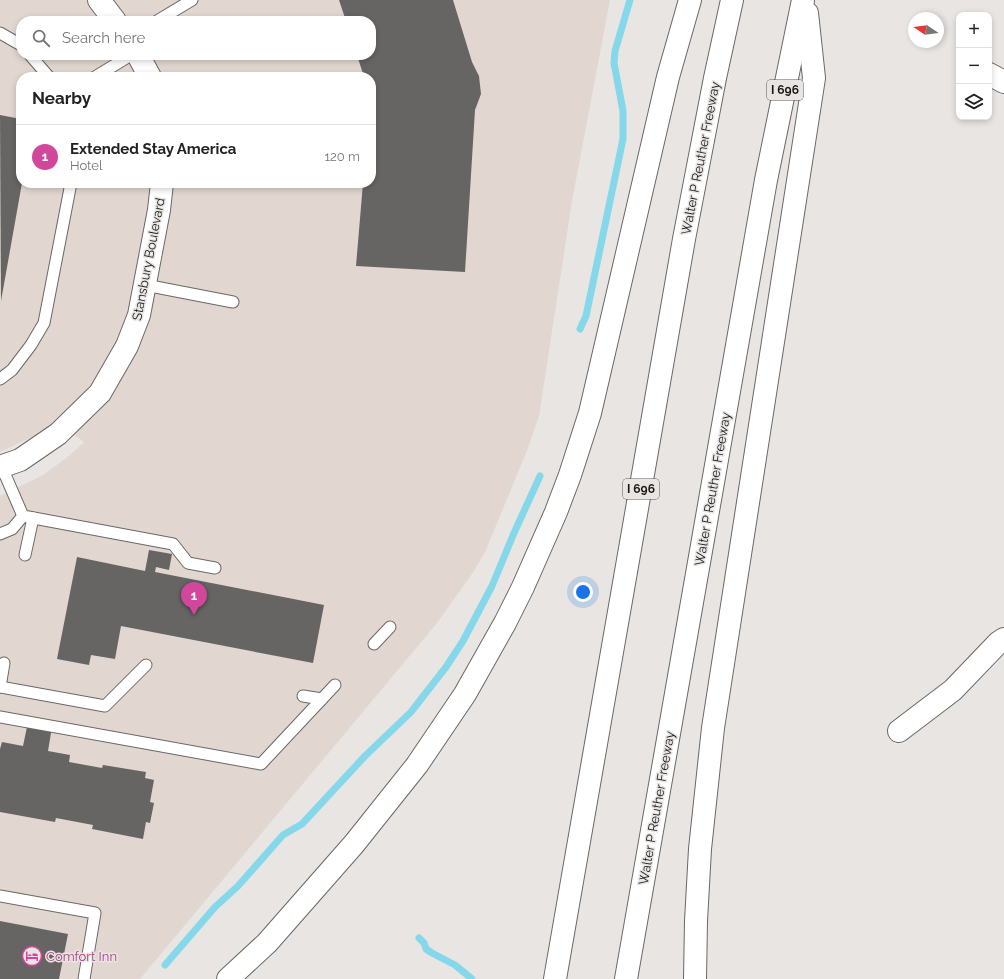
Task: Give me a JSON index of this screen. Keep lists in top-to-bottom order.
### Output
{
  "streets": {
    "main road": ["I 696", "Walter P Reuther Freeway", "Stansbury Boulevard"]
  },
  "places": {
    "hotel": ["Comfort Inn"]
  },
  "north": "left",
  "page": {
    "map_buttons": ["+", "−"],
    "search": "Search here",
    "heading": "Nearby",
    "list": [
      {
        "mark": "1",
        "name": "Extended Stay America",
        "note": "Hotel",
        "value": "120 m"
      }
    ],
    "pins": "1"
  }
}
